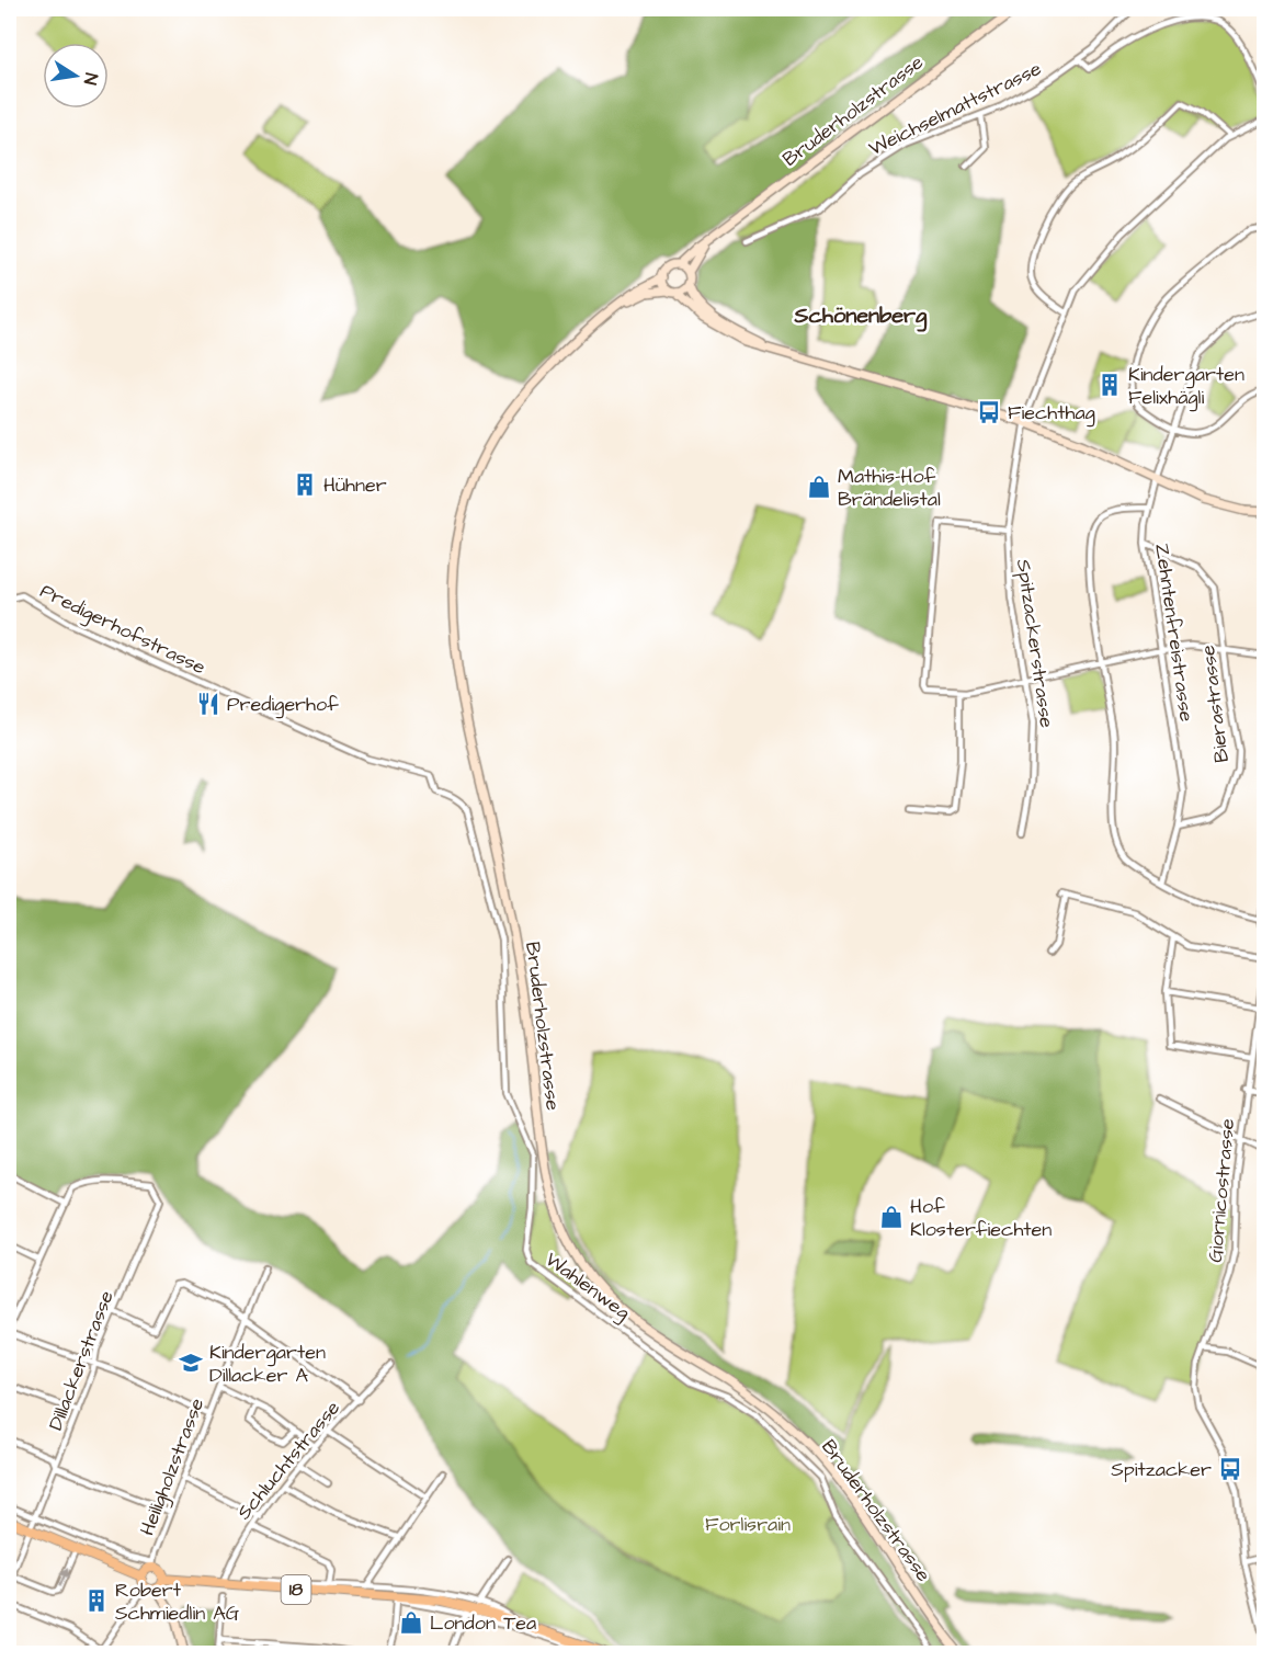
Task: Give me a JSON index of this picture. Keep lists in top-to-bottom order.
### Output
{
  "streets": {
    "main road": ["Bruderholzstrasse", "18"],
    "street": [
      "Weichselmattstrasse",
      "Predigerhofstrasse",
      "Zehntenfreistrasse",
      "Spitzackerstrasse",
      "Bierastrasse",
      "Giornicostrasse",
      "Wahlenweg",
      "Dillackerstrasse",
      "Schluchtstrasse",
      "Heiligholzstrasse"
    ]
  },
  "crossings": [
    ["Predigerhofstrasse", "Wahlenweg"],
    ["Zehntenfreistrasse", "Bierastrasse"],
    ["Schluchtstrasse", "18"],
    ["Heiligholzstrasse", "18"]
  ],
  "districts": ["Schönenberg"],
  "parks": ["Forlisrain"],
  "places": {
    "building": ["Kindergarten Felixhägli", "Hühner", "Robert Schmiedlin AG"],
    "bus stop": ["Fiechthag", "Spitzacker"],
    "shop": ["Mathis-Hof Brändelistal", "Hof Klosterfiechten", "London Tea"],
    "restaurant": ["Predigerhof"],
    "school or university": ["Kindergarten Dillacker A"]
  },
  "north": "right"
}
